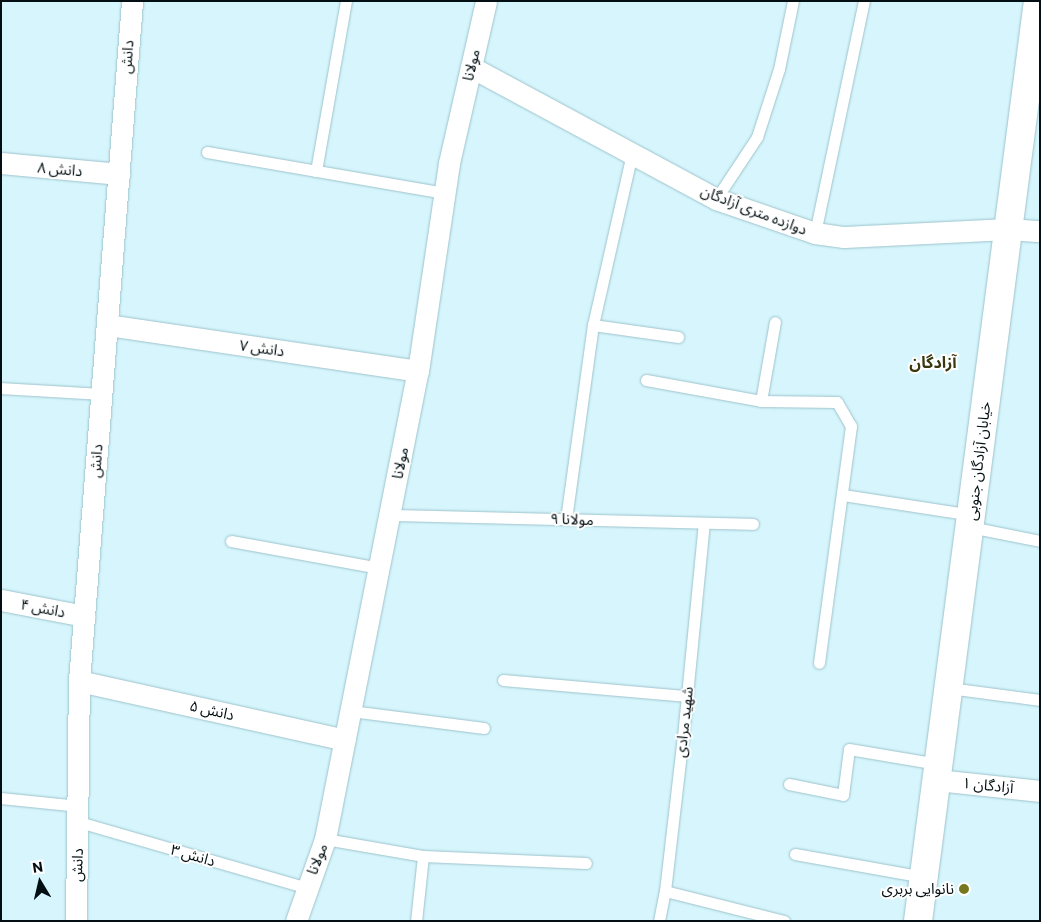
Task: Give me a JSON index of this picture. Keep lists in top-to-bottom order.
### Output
{
  "streets": {
    "main road": ["خیابان آزادگان جنوبی"],
    "street": [
      "دانش",
      "مولانا",
      "دانش ۸",
      "دوازده متری آزادگان",
      "دانش ۷",
      "دانش ۴",
      "دانش ۵",
      "آزادگان ۱"
    ],
    "lane": ["مولانا ۹", "شهید مرادی", "دانش ۳"]
  },
  "crossings": [
    ["دانش", "دانش ۸"],
    ["دانش", "دانش ۷"],
    ["دانش", "دانش ۴"],
    ["دانش", "دانش ۵"],
    ["دانش", "دانش ۳"],
    ["مولانا", "دوازده متری آزادگان"],
    ["مولانا", "دانش ۷"],
    ["مولانا", "مولانا ۹"],
    ["مولانا", "دانش ۵"],
    ["مولانا", "دانش ۳"],
    ["دوازده متری آزادگان", "خیابان آزادگان جنوبی"],
    ["خیابان آزادگان جنوبی", "آزادگان ۱"],
    ["مولانا ۹", "شهید مرادی"]
  ],
  "districts": ["آزادگان"],
  "places": ["نانوایی بربری"],
  "north": "top"
}
